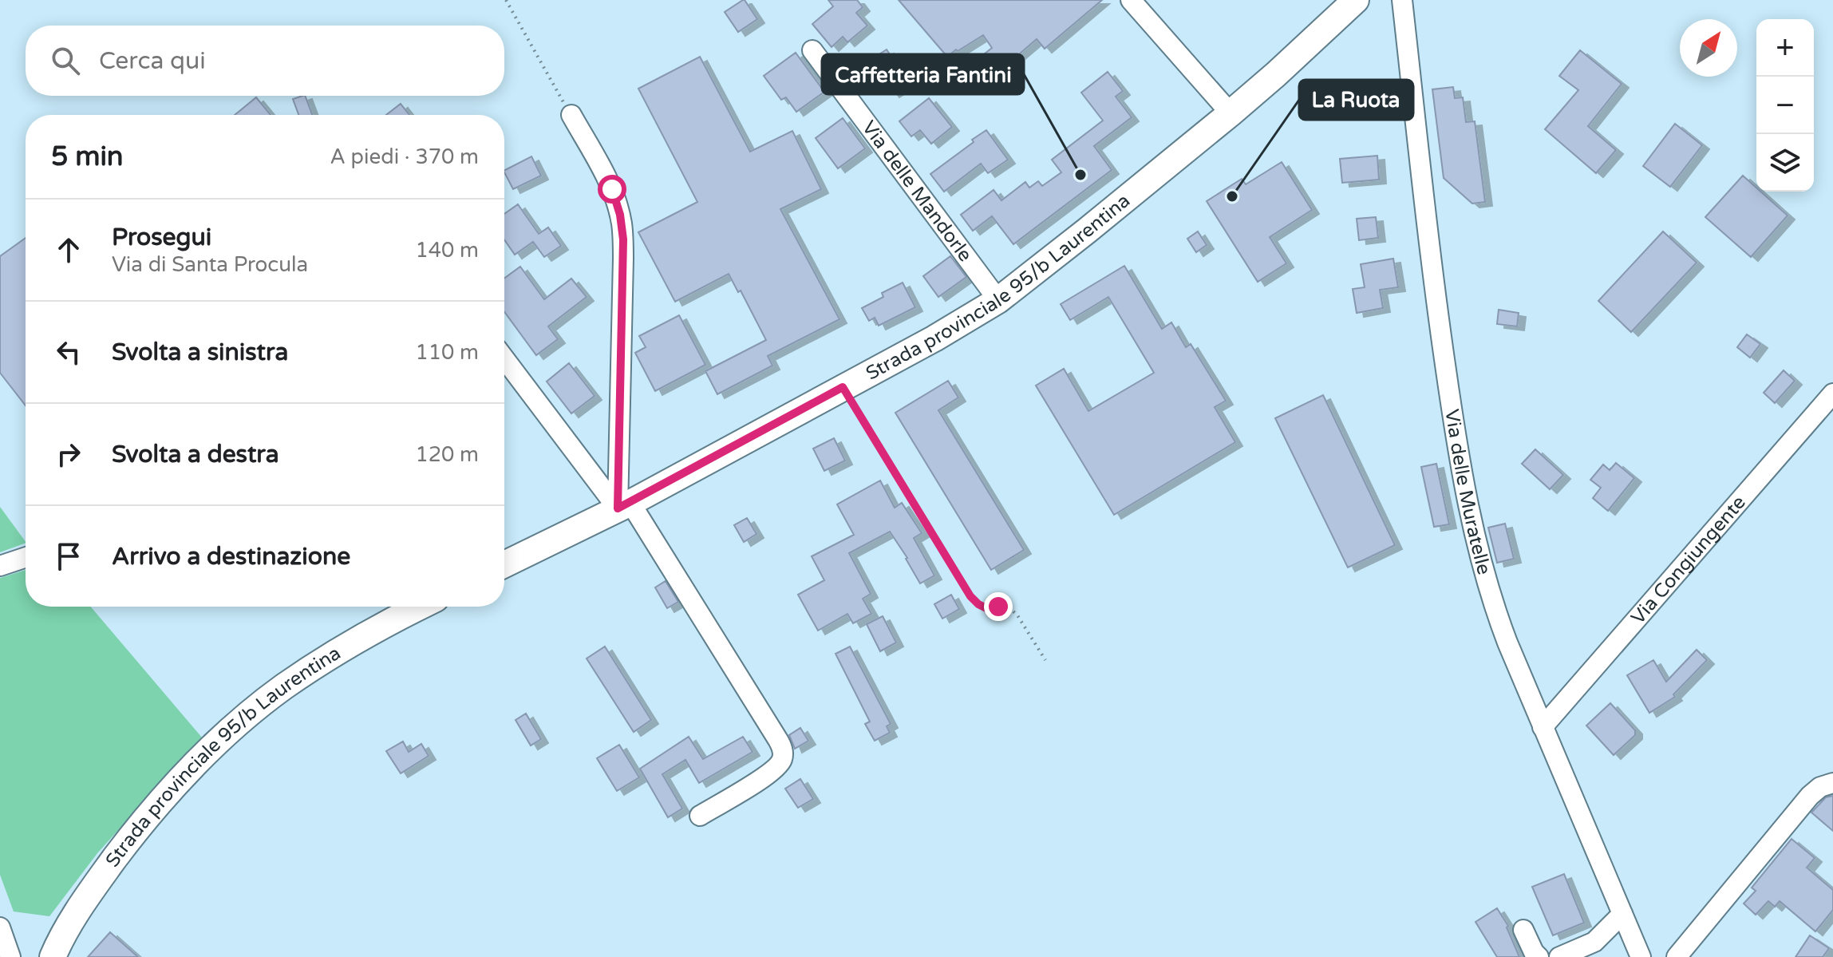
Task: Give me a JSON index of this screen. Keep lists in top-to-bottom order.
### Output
{
  "streets": {
    "main road": ["Strada provinciale 95/b Laurentina"],
    "street": ["Via delle Mandorle", "Via delle Muratelle", "Via Congiungente"]
  },
  "crossings": [
    ["Via delle Mandorle", "Strada provinciale 95/b Laurentina"],
    ["Via delle Muratelle", "Via Congiungente"]
  ],
  "places": ["Caffetteria Fantini", "La Ruota"],
  "north": "top right",
  "page": {
    "map_buttons": ["+", "−"],
    "search": "Cerca qui",
    "heading": ["5 min", "A piedi · 370 m"],
    "list": [
      ["Prosegui", "Via di Santa Procula", "140 m"],
      ["Svolta a sinistra", "110 m"],
      ["Svolta a destra", "120 m"],
      "Arrivo a destinazione"
    ]
  }
}
